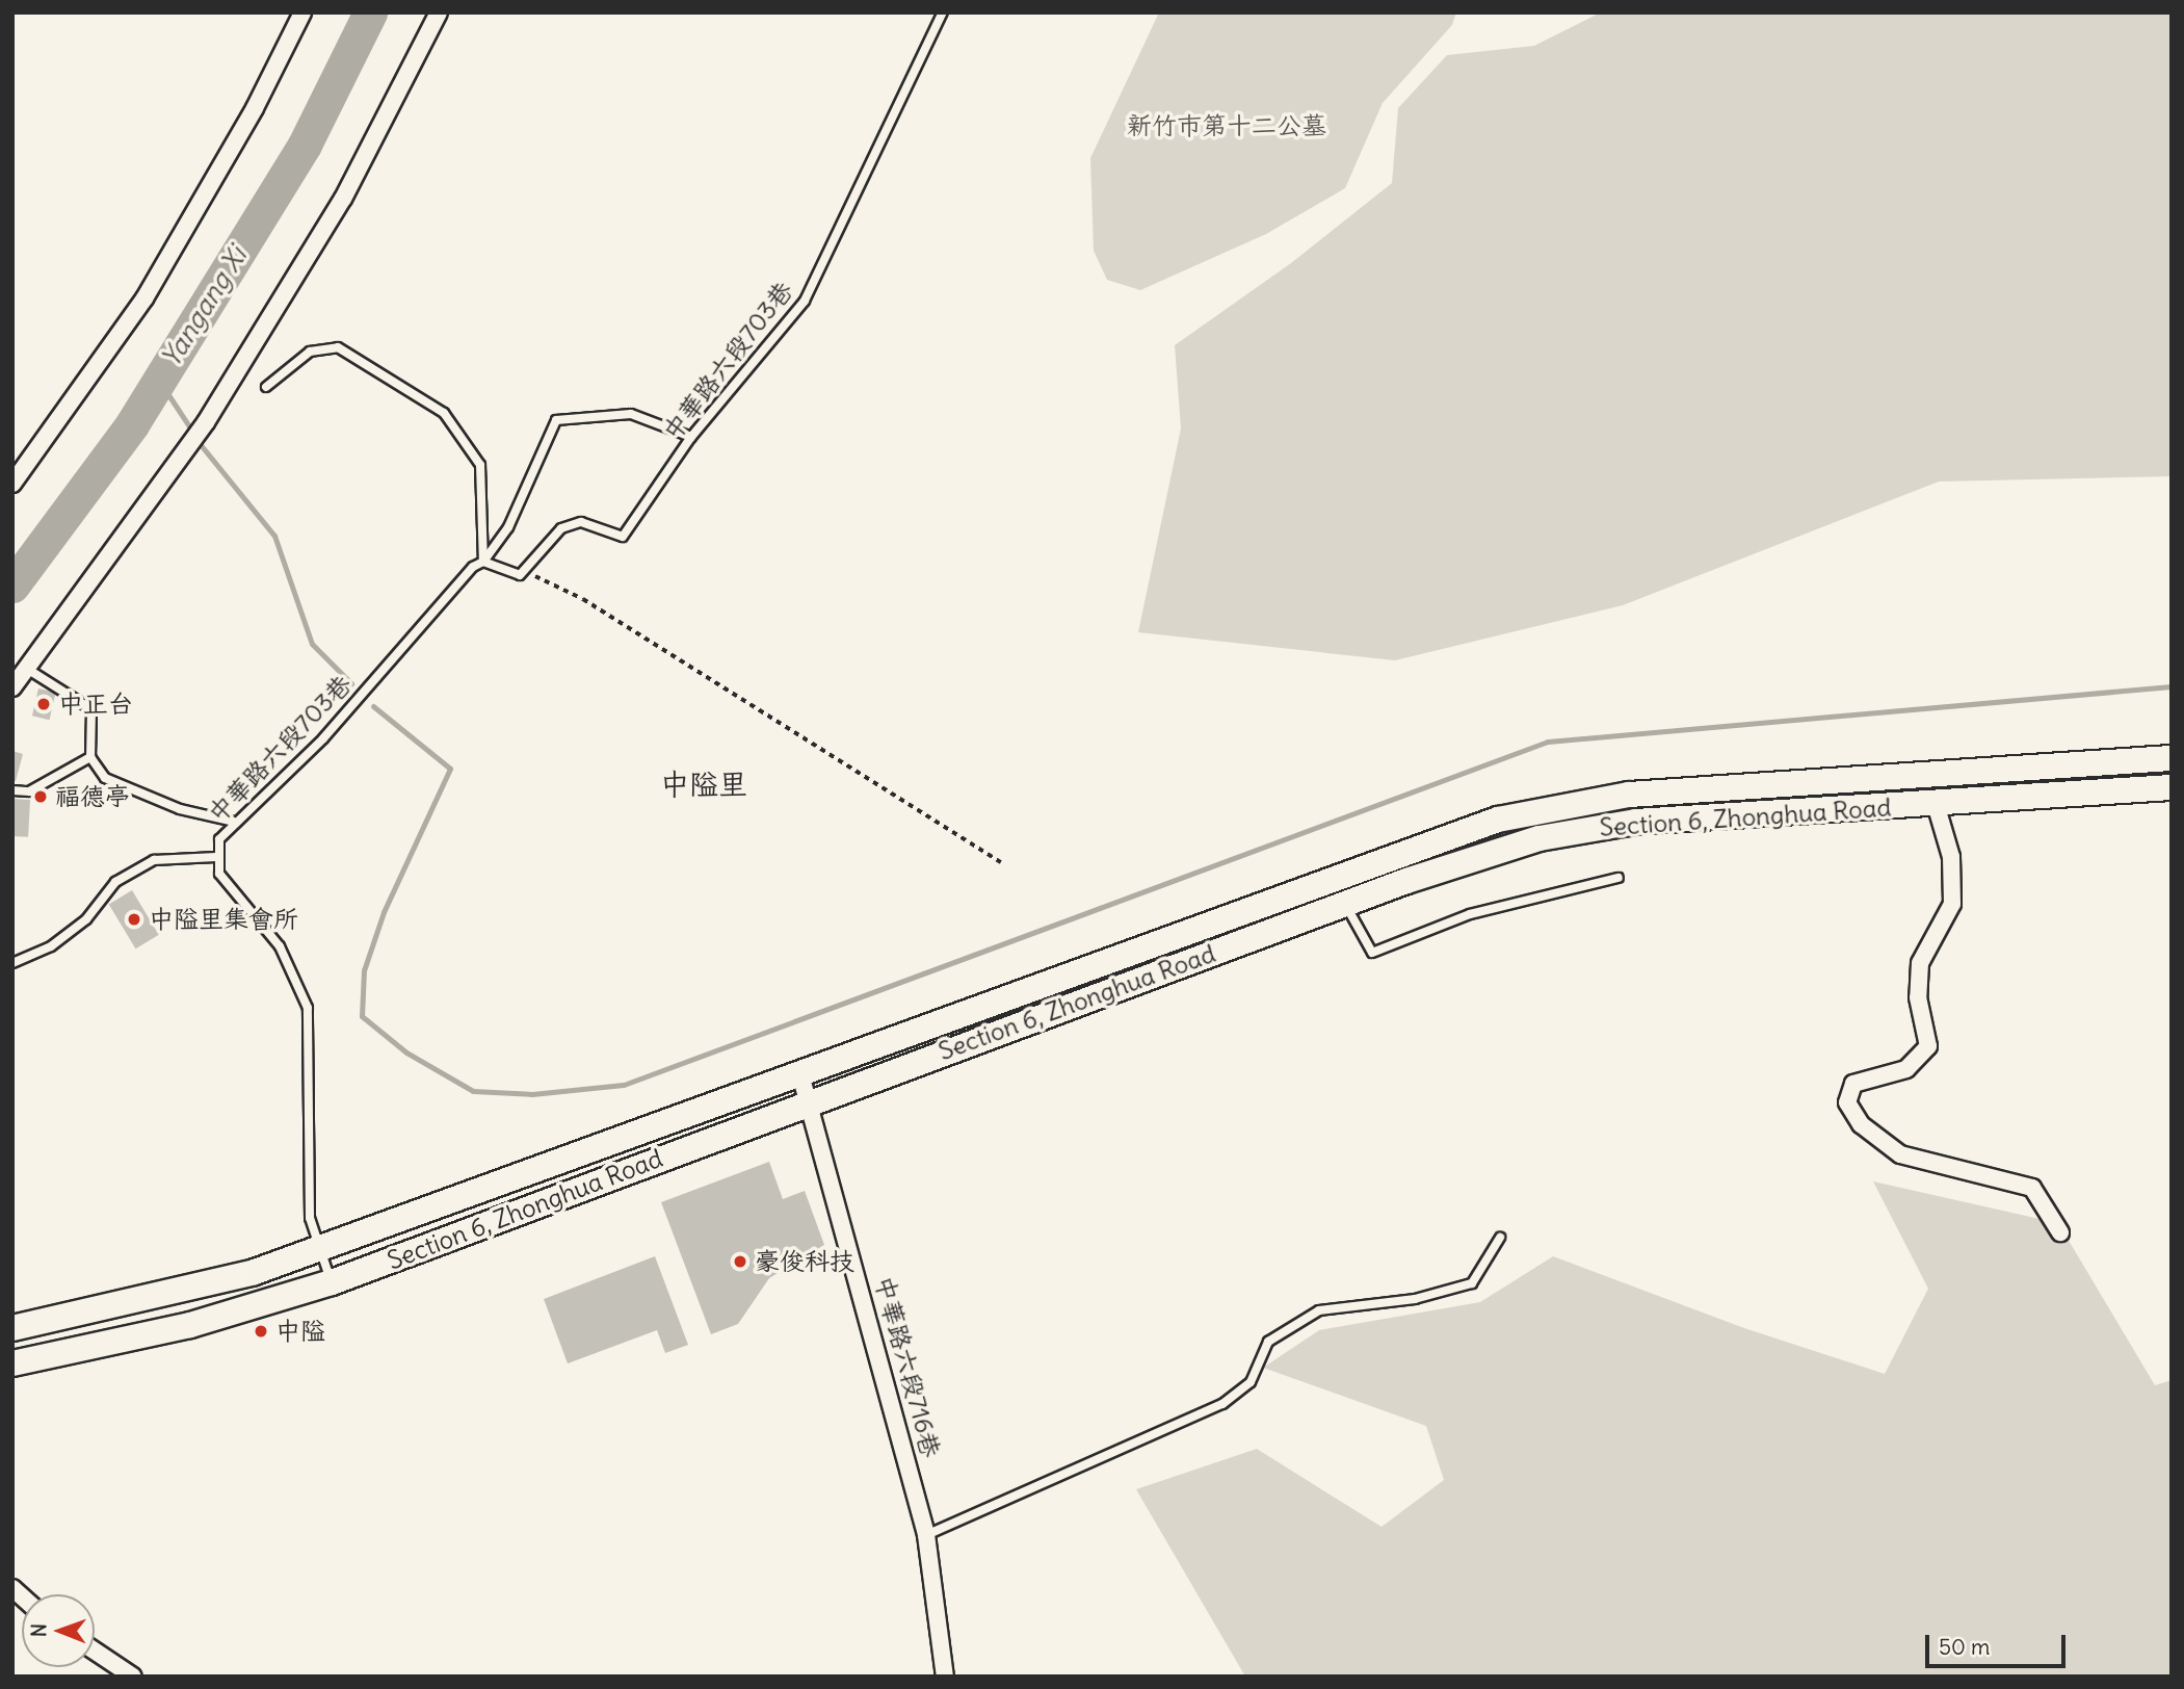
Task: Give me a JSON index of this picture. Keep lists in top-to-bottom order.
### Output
{
  "streets": {
    "main road": ["Section 6, Zhonghua Road"],
    "street": ["中華路六段716巷"],
    "lane": ["中華路六段703巷"]
  },
  "crossings": [
    ["中華路六段703巷", "Section 6, Zhonghua Road"],
    ["Section 6, Zhonghua Road", "中華路六段716巷"]
  ],
  "districts": ["中隘里"],
  "water": ["Yangang Xi"],
  "parks": ["新竹市第十二公墓"],
  "places": [
    "中正台",
    "福德亭",
    "中隘里集會所",
    "豪俊科技",
    "中隘"
  ],
  "scale_bar": "50 m",
  "north": "left"
}
